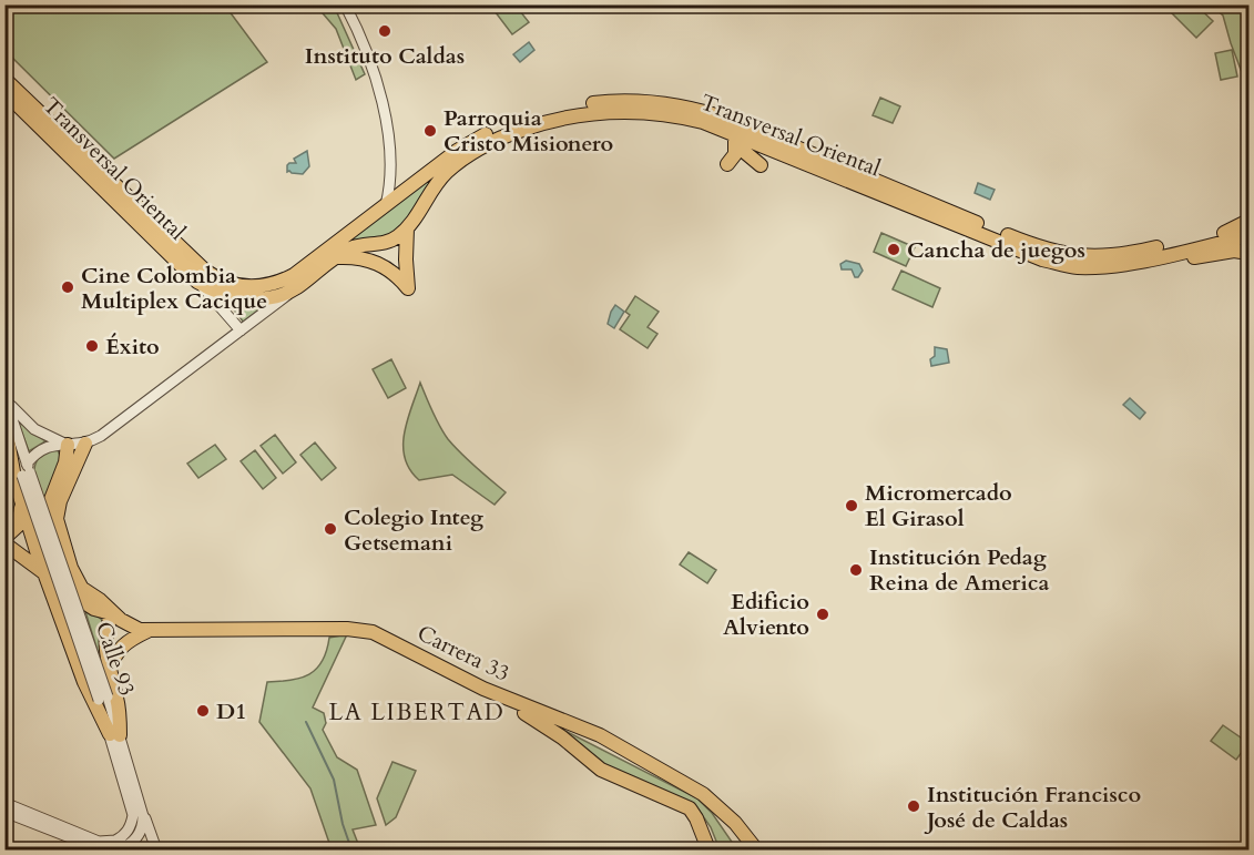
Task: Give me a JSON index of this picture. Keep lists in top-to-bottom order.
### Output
{
  "streets": {
    "main road": ["Transversal Oriental", "Carrera 33"],
    "street": ["Calle 93"]
  },
  "districts": ["LA LIBERTAD"],
  "places": [
    "Instituto Caldas",
    "Parroquia Cristo Misionero",
    "Cancha de juegos",
    "Cine Colombia Multiplex Cacique",
    "Éxito",
    "Micromercado El Girasol",
    "Colegio Integ Getsemani",
    "Institución Pedag Reina de America",
    "Edificio Alviento",
    "D1",
    "Institución Francisco José de Caldas"
  ]
}
